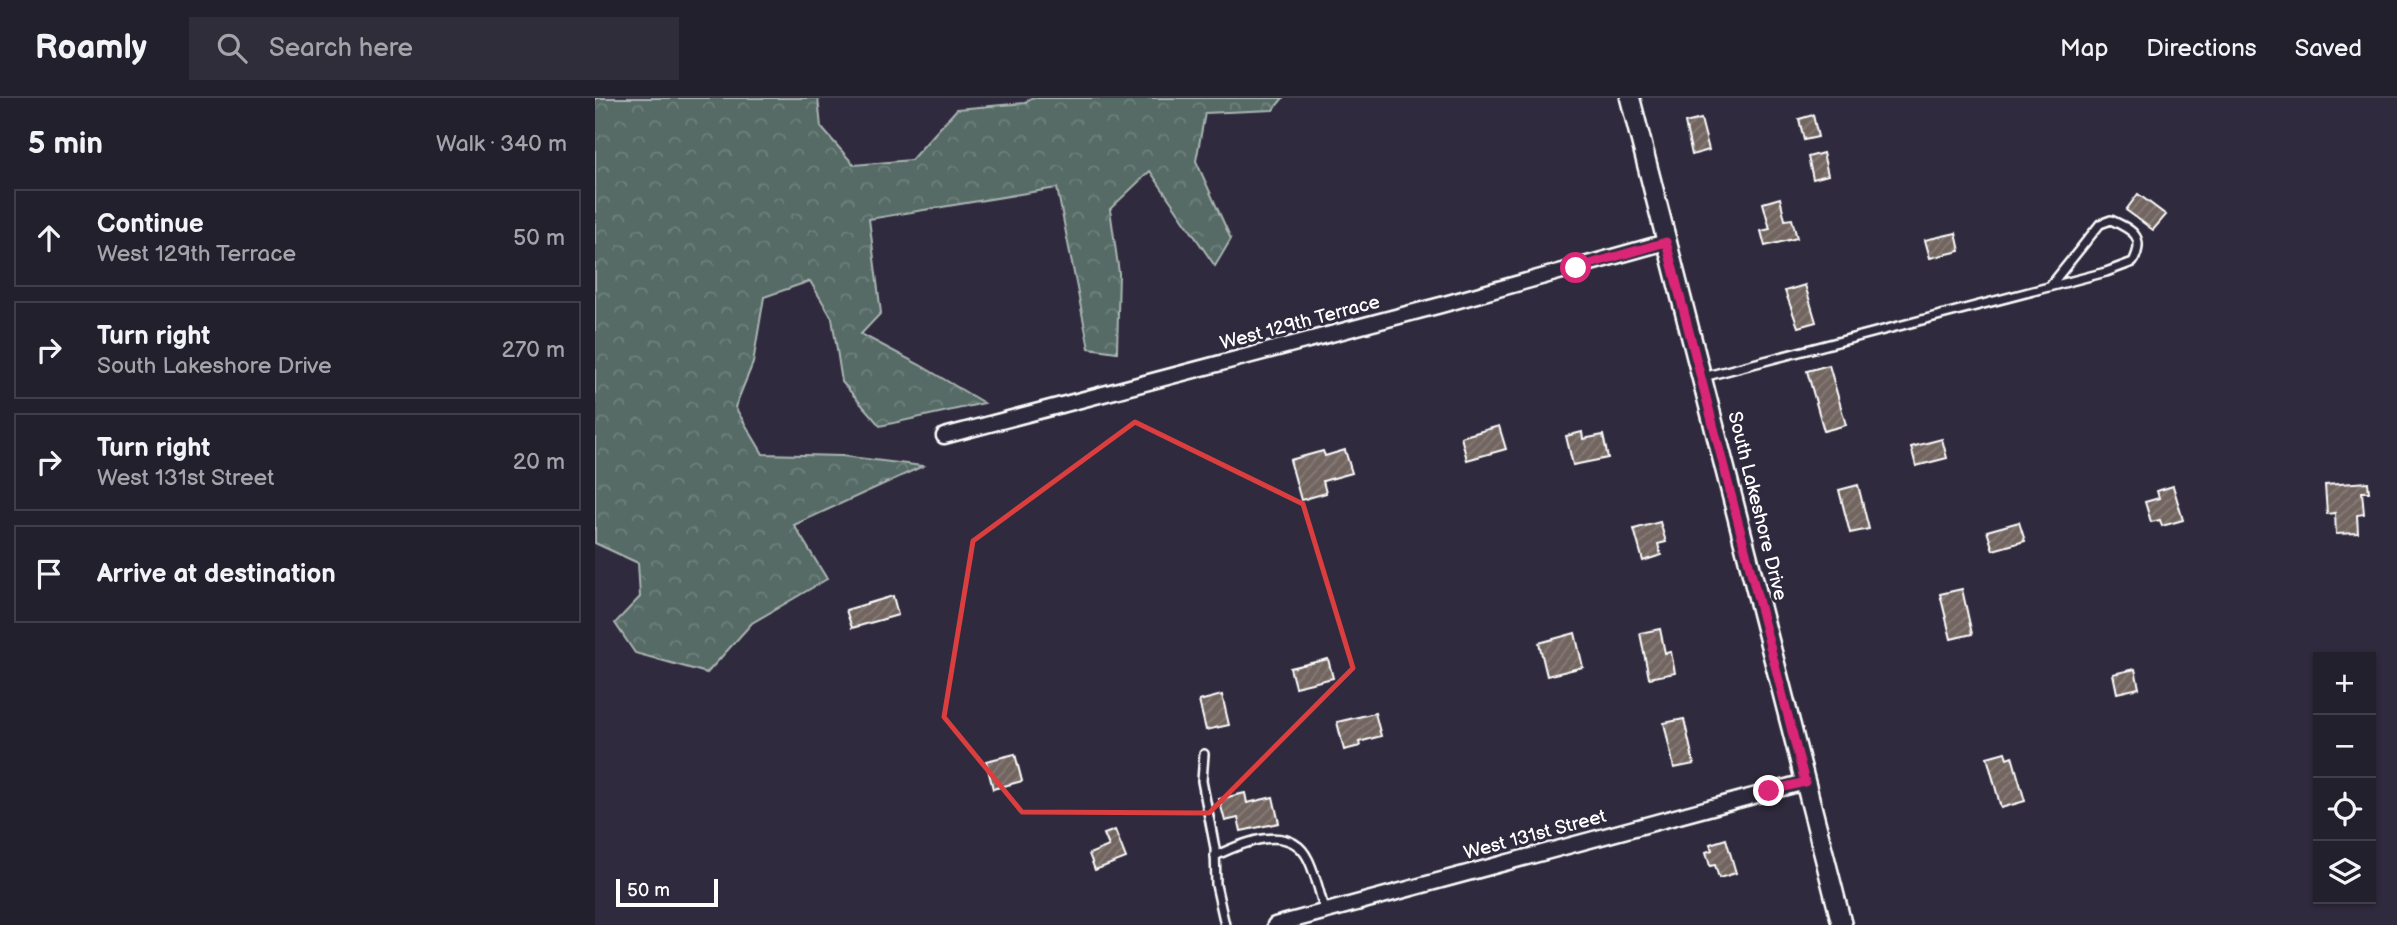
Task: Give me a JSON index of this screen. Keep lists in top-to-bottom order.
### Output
{
  "streets": {
    "street": ["West 129th Terrace", "South Lakeshore Drive", "West 131st Street"]
  },
  "crossings": [
    ["West 129th Terrace", "South Lakeshore Drive"],
    ["South Lakeshore Drive", "West 131st Street"]
  ],
  "scale_bar": "50 m",
  "page": {
    "header": "Roamly",
    "search": "Search here",
    "nav": ["Map", "Directions", "Saved"],
    "heading": ["5 min", "Walk · 340 m"],
    "list": [
      ["Continue", "West 129th Terrace", "50 m"],
      ["Turn right", "South Lakeshore Drive", "270 m"],
      ["Turn right", "West 131st Street", "20 m"],
      "Arrive at destination"
    ],
    "map_buttons": ["+", "−"],
    "scale": "50 m"
  }
}
